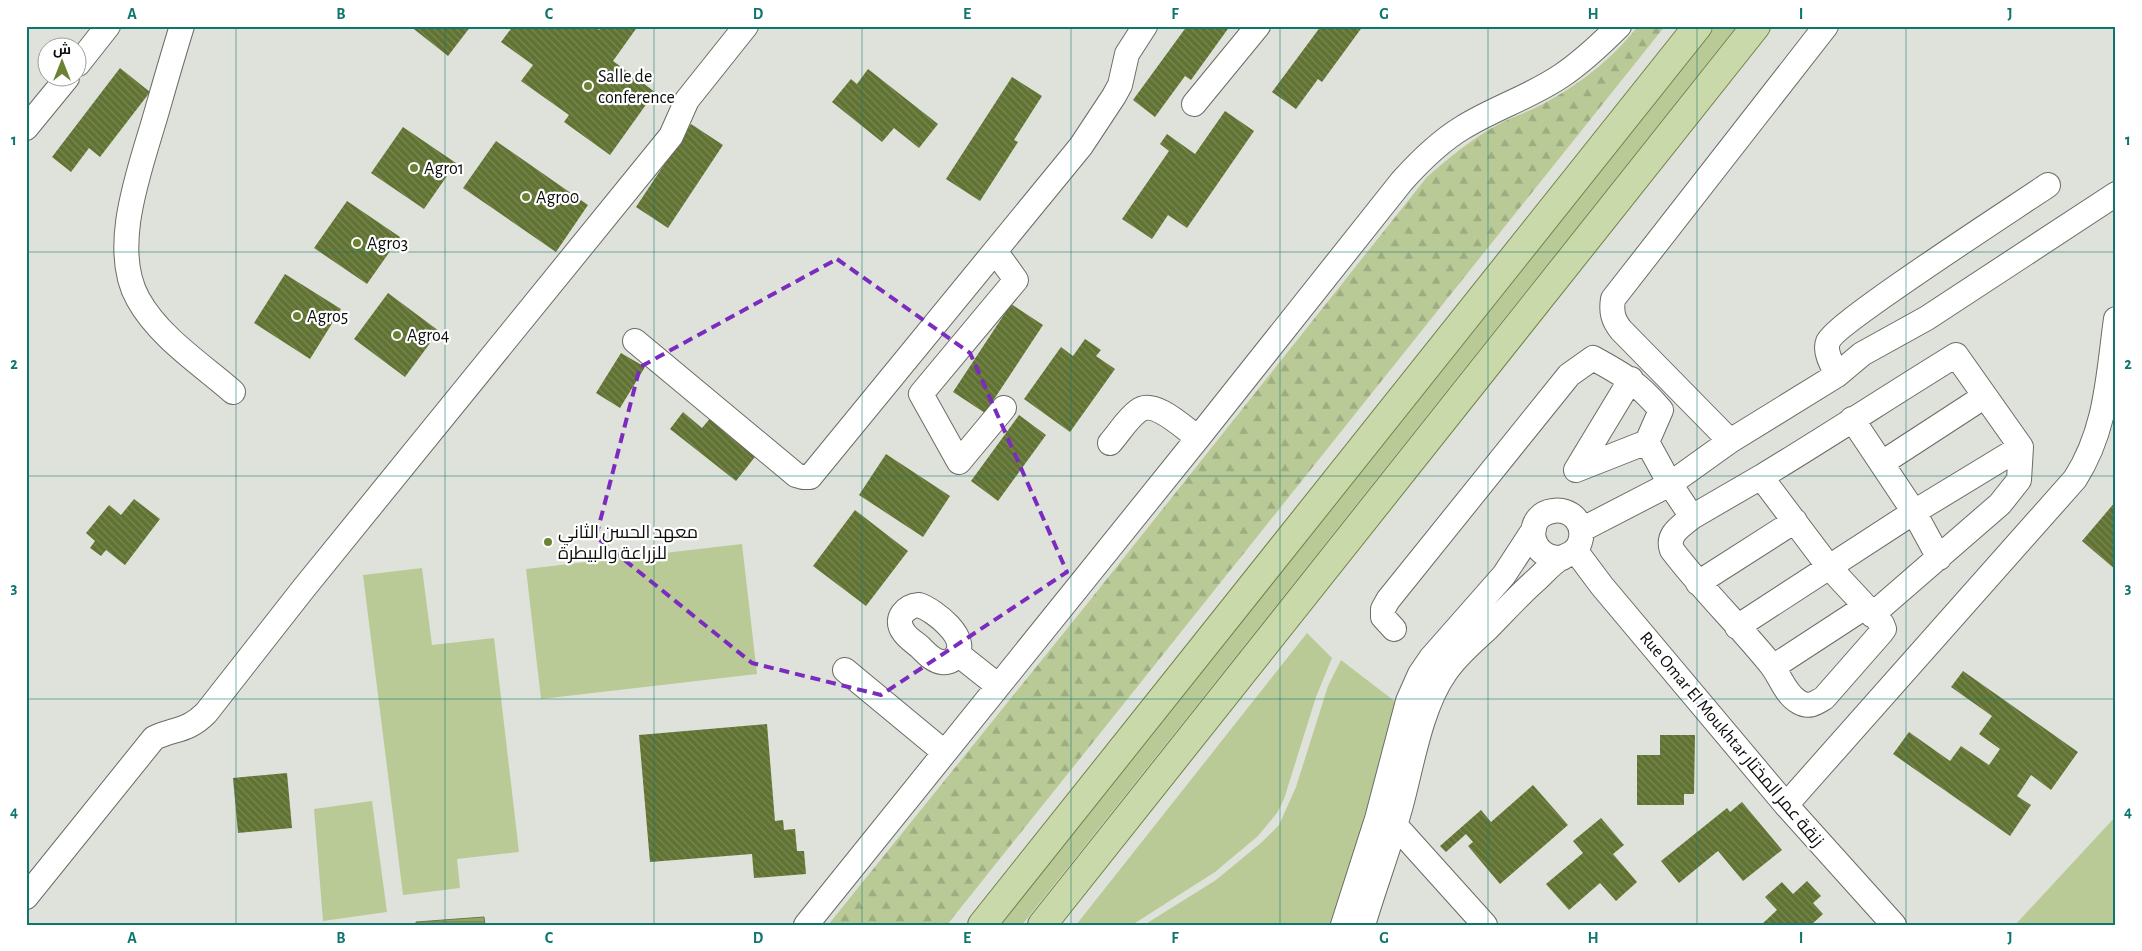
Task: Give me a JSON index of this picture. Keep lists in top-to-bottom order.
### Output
{
  "streets": {
    "street": ["Rue Omar El Moukhtar زنقة عمر المختار"]
  },
  "places": [
    "Salle de conference",
    "Agro1",
    "Agro0",
    "Agro3",
    "Agro5",
    "Agro4",
    "معهد الحسن الثاني للزراعة والبيطرة"
  ],
  "north": "top",
  "grid": {
    "columns": [
      "A",
      "B",
      "C",
      "D",
      "E",
      "F",
      "G",
      "H",
      "I",
      "J"
    ],
    "rows": [
      "1",
      "2",
      "3",
      "4"
    ]
  }
}
